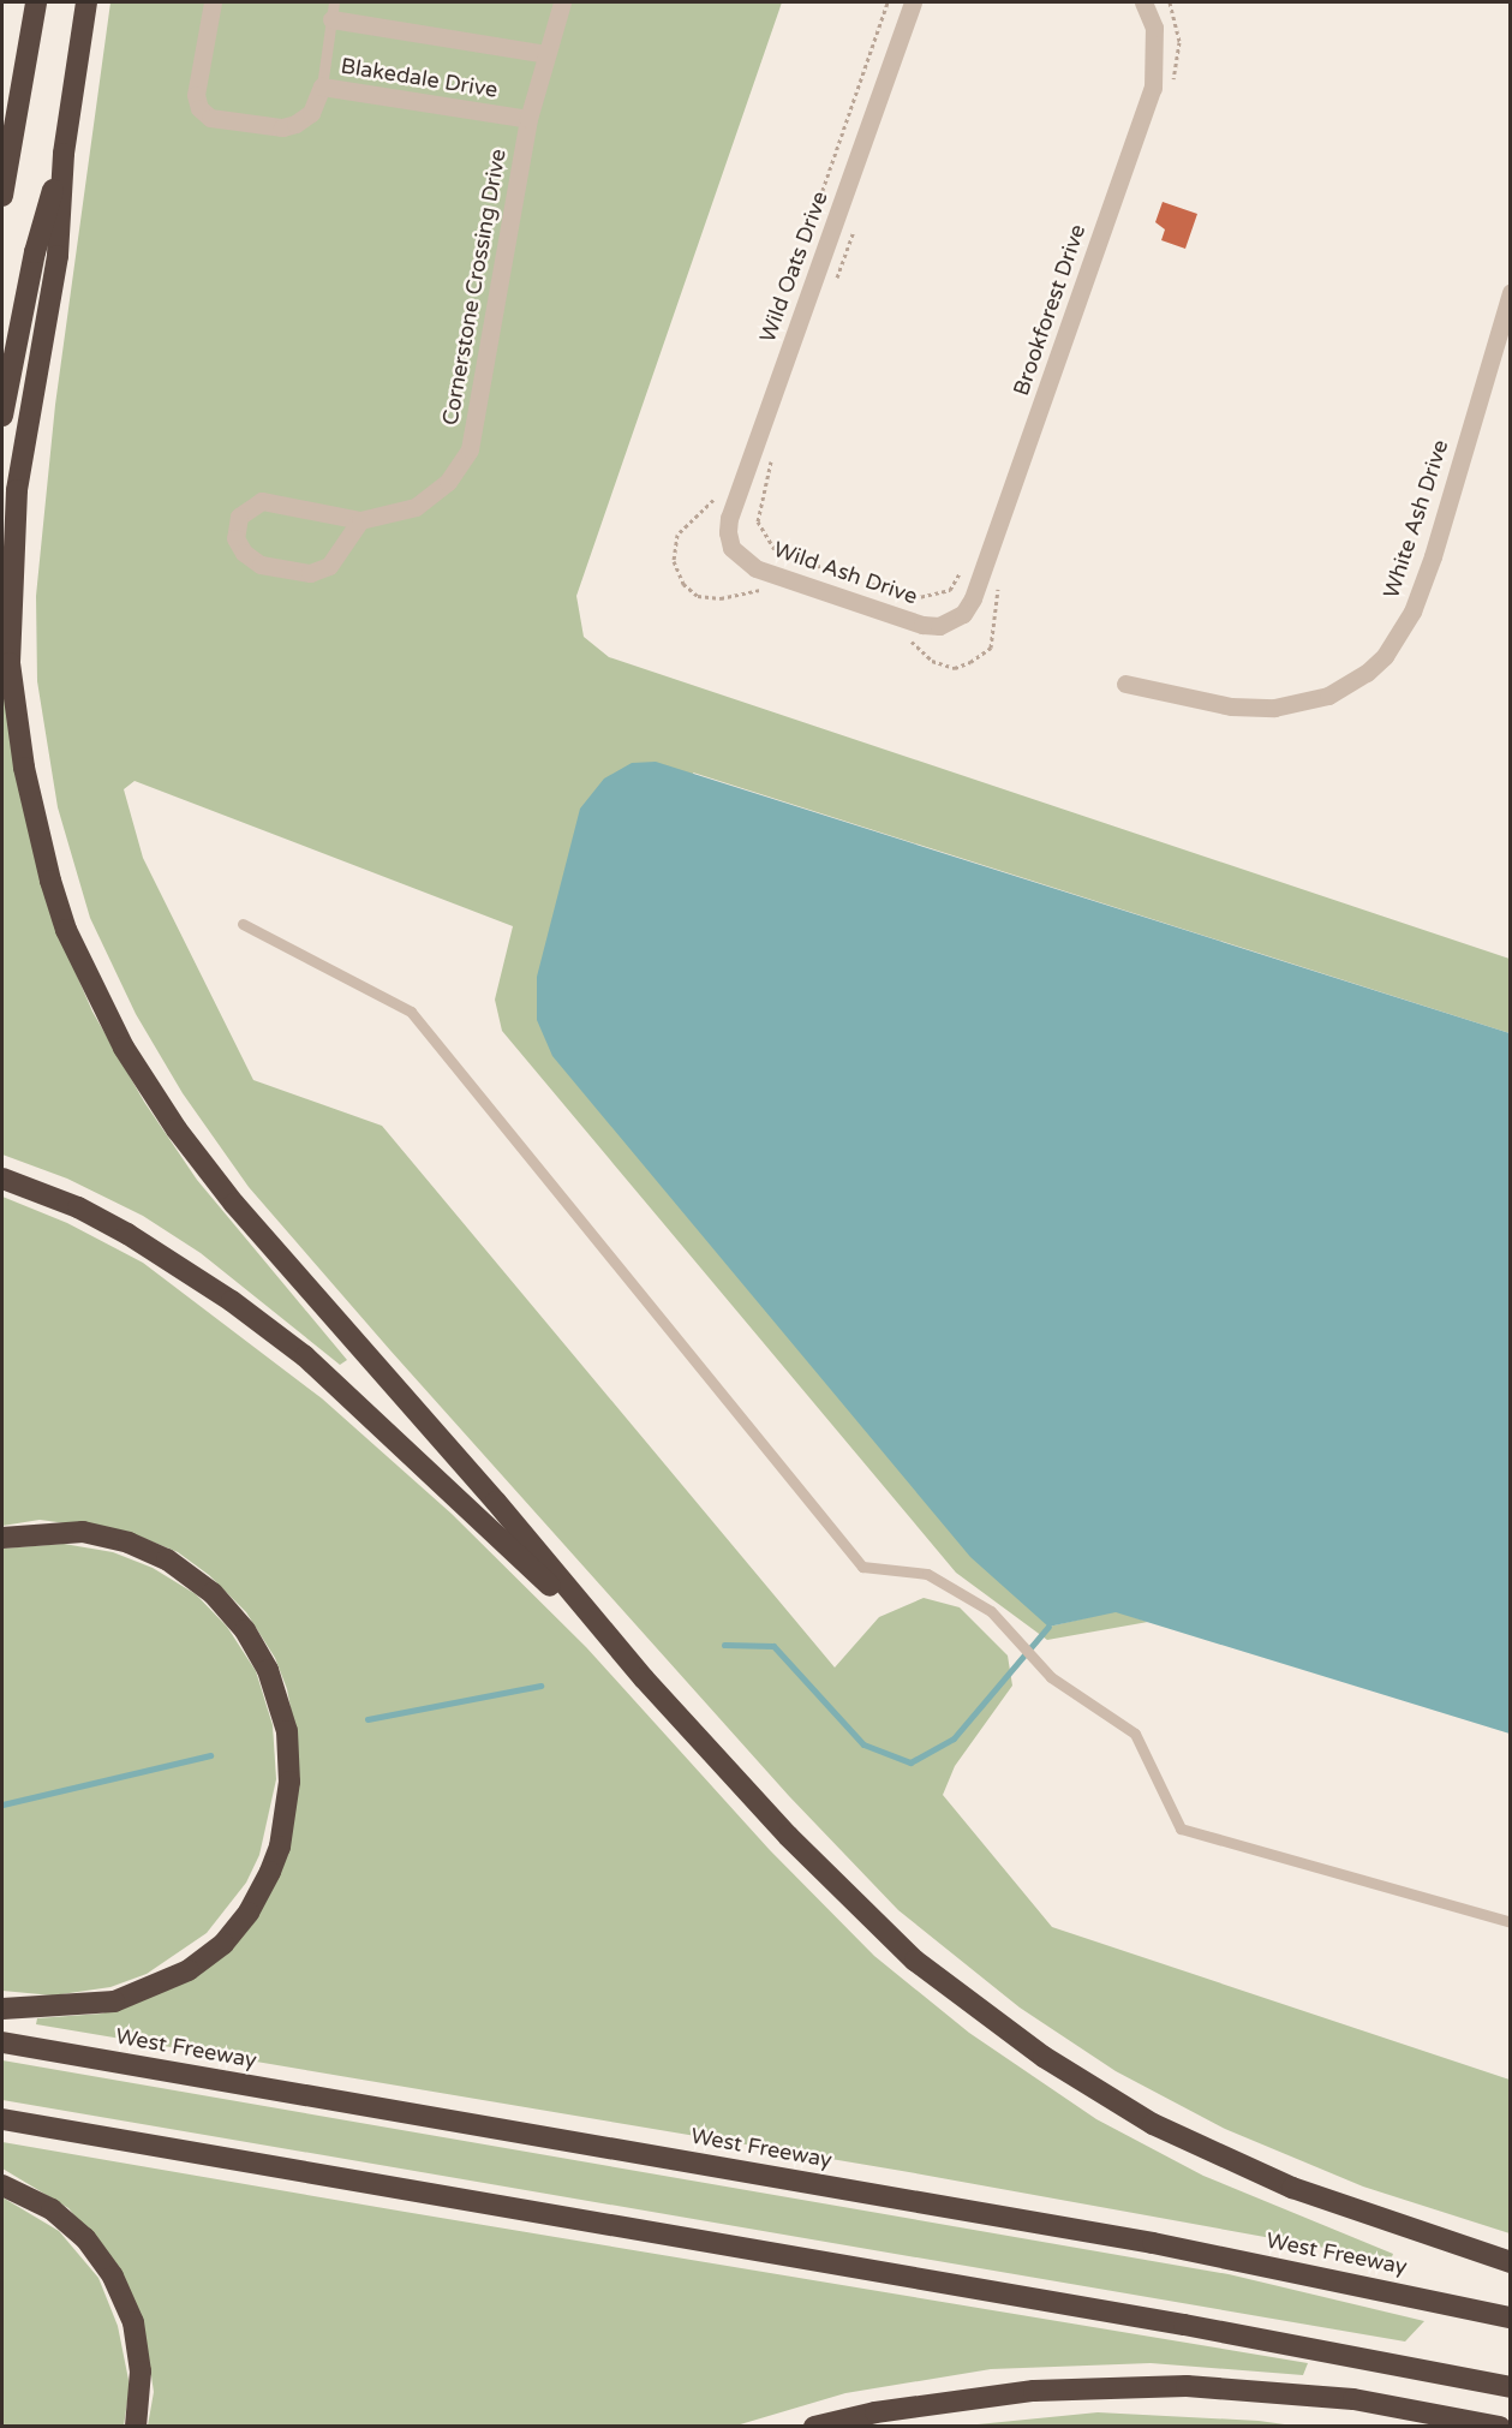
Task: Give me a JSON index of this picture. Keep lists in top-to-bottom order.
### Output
{
  "streets": {
    "highway": ["West Freeway"],
    "street": [
      "Blakedale Drive",
      "Wild Oats Drive",
      "Cornerstone Crossing Drive",
      "Brookforest Drive",
      "White Ash Drive",
      "Wild Ash Drive"
    ]
  },
  "crossings": [
    ["Blakedale Drive", "Cornerstone Crossing Drive"],
    ["Wild Oats Drive", "Wild Ash Drive"],
    ["Brookforest Drive", "Wild Ash Drive"]
  ]
}
